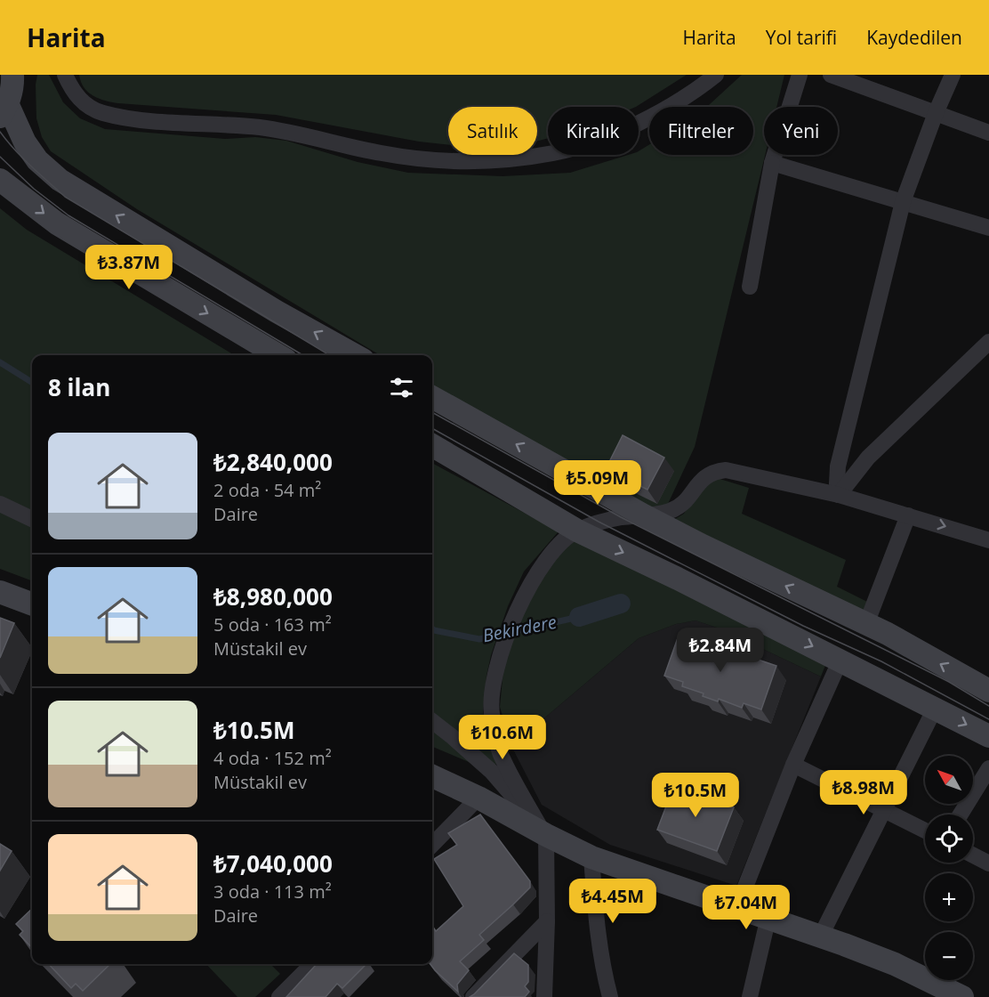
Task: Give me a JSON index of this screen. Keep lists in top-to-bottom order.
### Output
{
  "water": ["Bekirdere"],
  "north": "top left",
  "page": {
    "header": "Harita",
    "nav": ["Harita", "Yol tarifi", "Kaydedilen"],
    "chip": [
      "Satılık",
      "Kiralık",
      "Filtreler",
      "Yeni"
    ],
    "price": [
      "₺3.87M",
      "₺5.09M",
      "₺2.84M",
      "₺10.6M",
      "₺8.98M",
      "₺10.5M",
      "₺4.45M",
      "₺7.04M"
    ],
    "heading": "8 ilan",
    "list": [
      {
        "name": "₺2,840,000",
        "note": "2 oda · 54 m² · Daire"
      },
      {
        "name": "₺8,980,000",
        "note": "5 oda · 163 m² · Müstakil ev"
      },
      {
        "name": "₺10.5M",
        "note": "4 oda · 152 m² · Müstakil ev"
      },
      {
        "name": "₺7,040,000",
        "note": "3 oda · 113 m² · Daire"
      }
    ],
    "map_buttons": ["+", "−"]
  }
}
